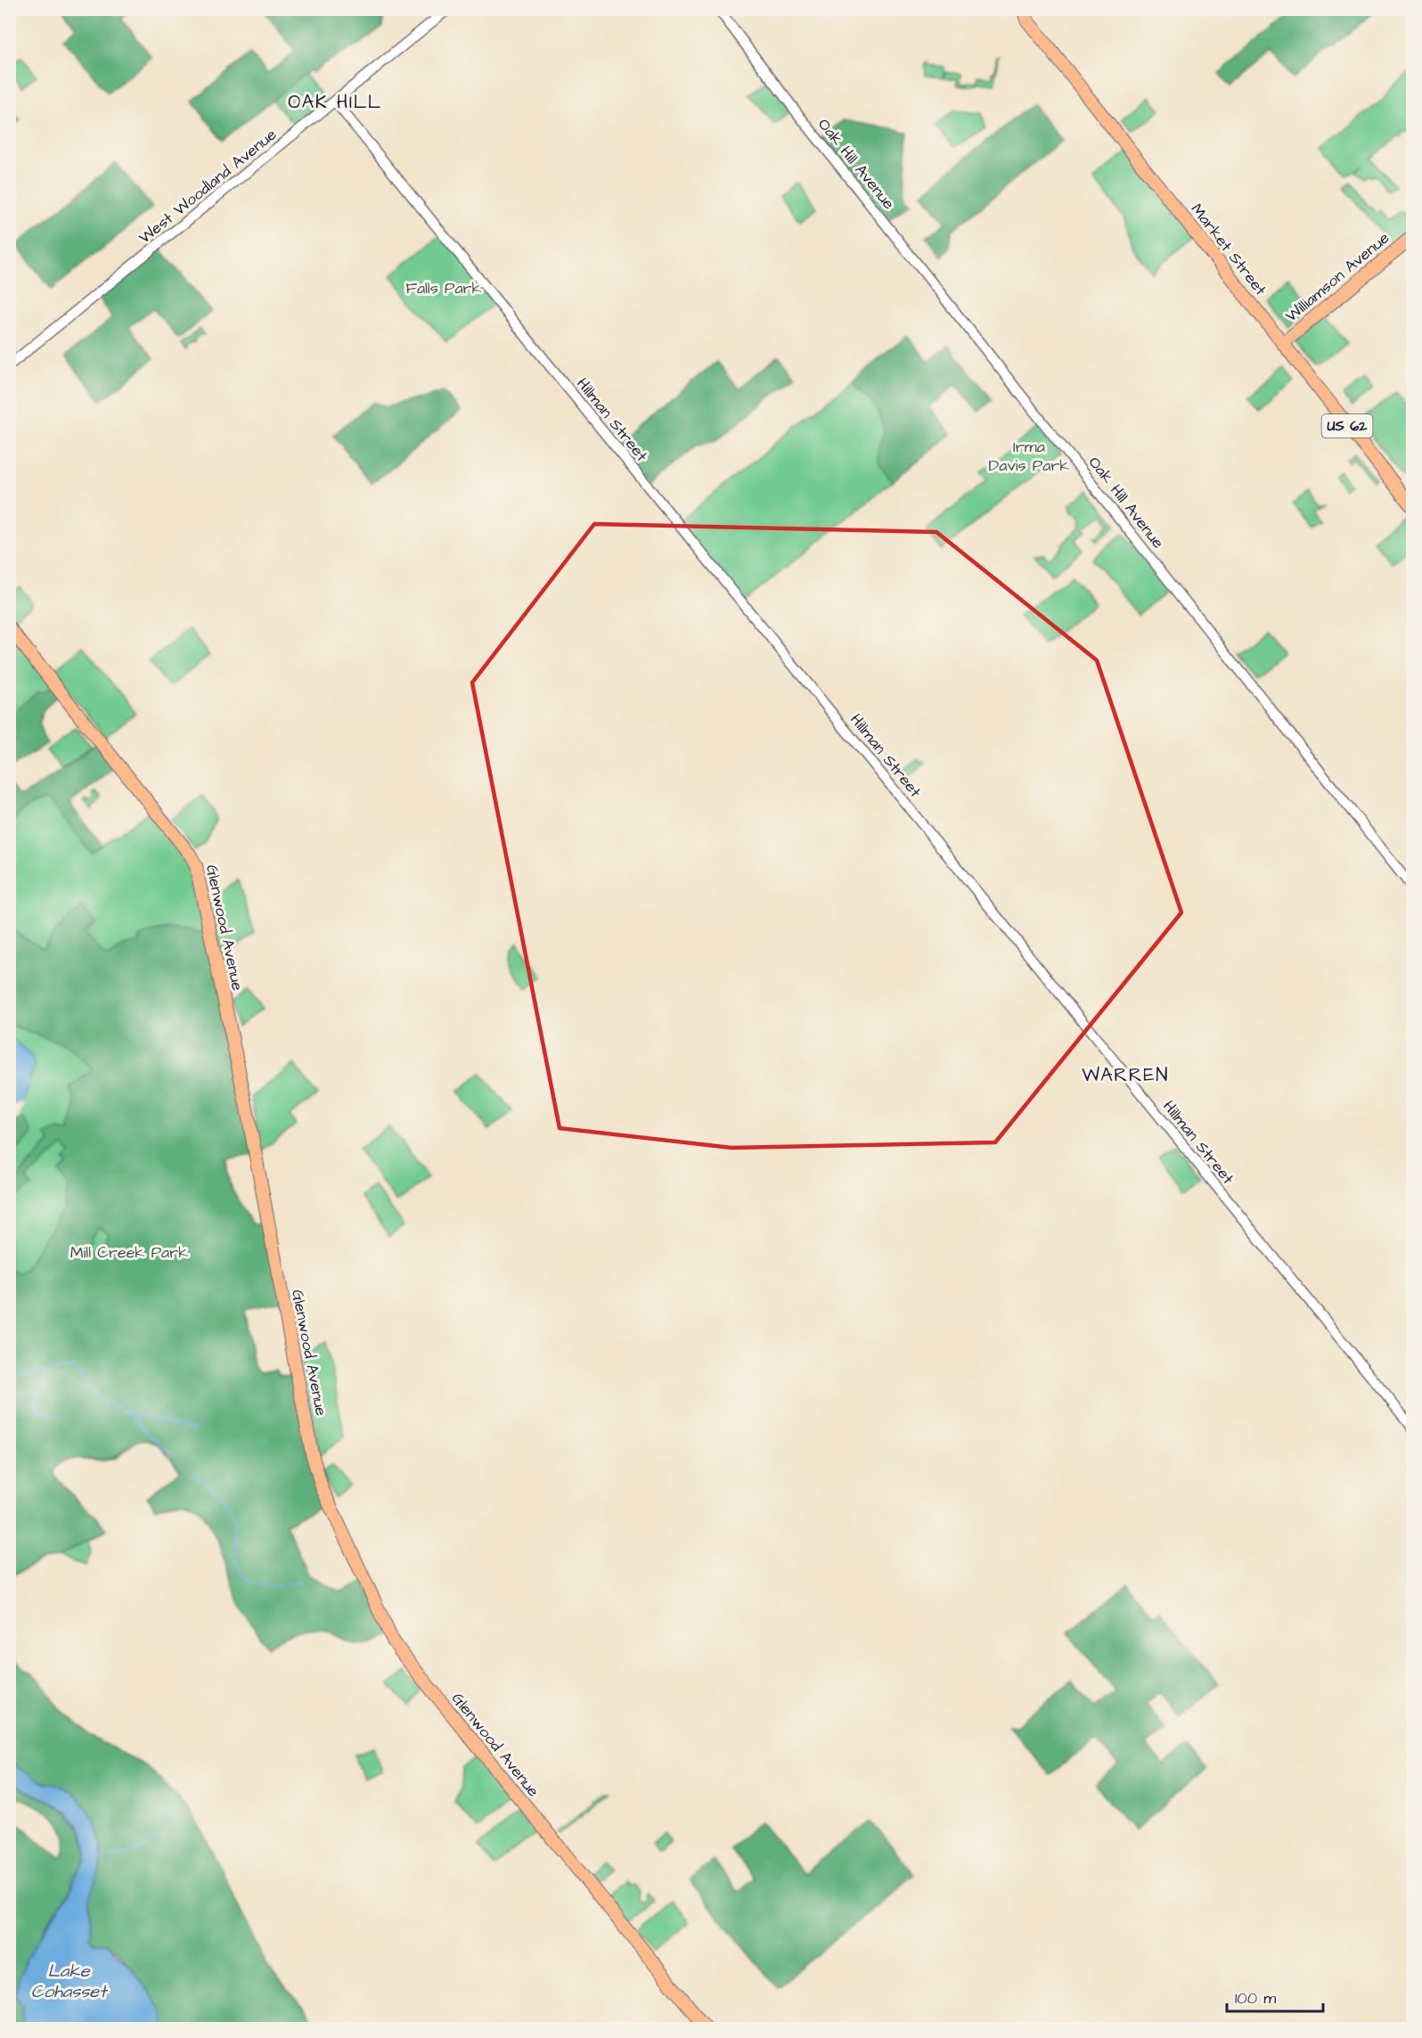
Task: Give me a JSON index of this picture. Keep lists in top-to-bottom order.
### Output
{
  "streets": {
    "main road": [
      "Market Street",
      "Williamson Avenue",
      "US 62",
      "Glenwood Avenue"
    ],
    "street": ["Oak Hill Avenue", "West Woodland Avenue", "Hillman Street"]
  },
  "crossings": [
    ["West Woodland Avenue", "Hillman Street"],
    ["Market Street", "Williamson Avenue"]
  ],
  "districts": ["OAK HILL", "WARREN"],
  "water": ["Lake Cohasset"],
  "parks": ["Falls Park", "Irma Davis Park", "Mill Creek Park"],
  "scale_bar": "100 m"
}
